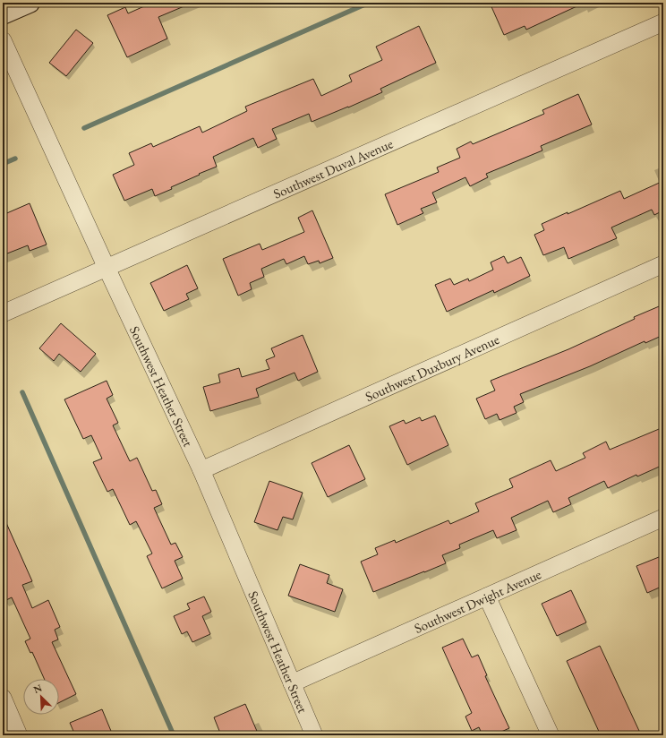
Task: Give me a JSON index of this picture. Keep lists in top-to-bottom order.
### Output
{
  "streets": {
    "street": [
      "Southwest Duval Avenue",
      "Southwest Duxbury Avenue",
      "Southwest Heather Street",
      "Southwest Dwight Avenue"
    ]
  },
  "crossings": [
    ["Southwest Duval Avenue", "Southwest Heather Street"],
    ["Southwest Duxbury Avenue", "Southwest Heather Street"],
    ["Southwest Heather Street", "Southwest Dwight Avenue"]
  ],
  "north": "top left"
}
